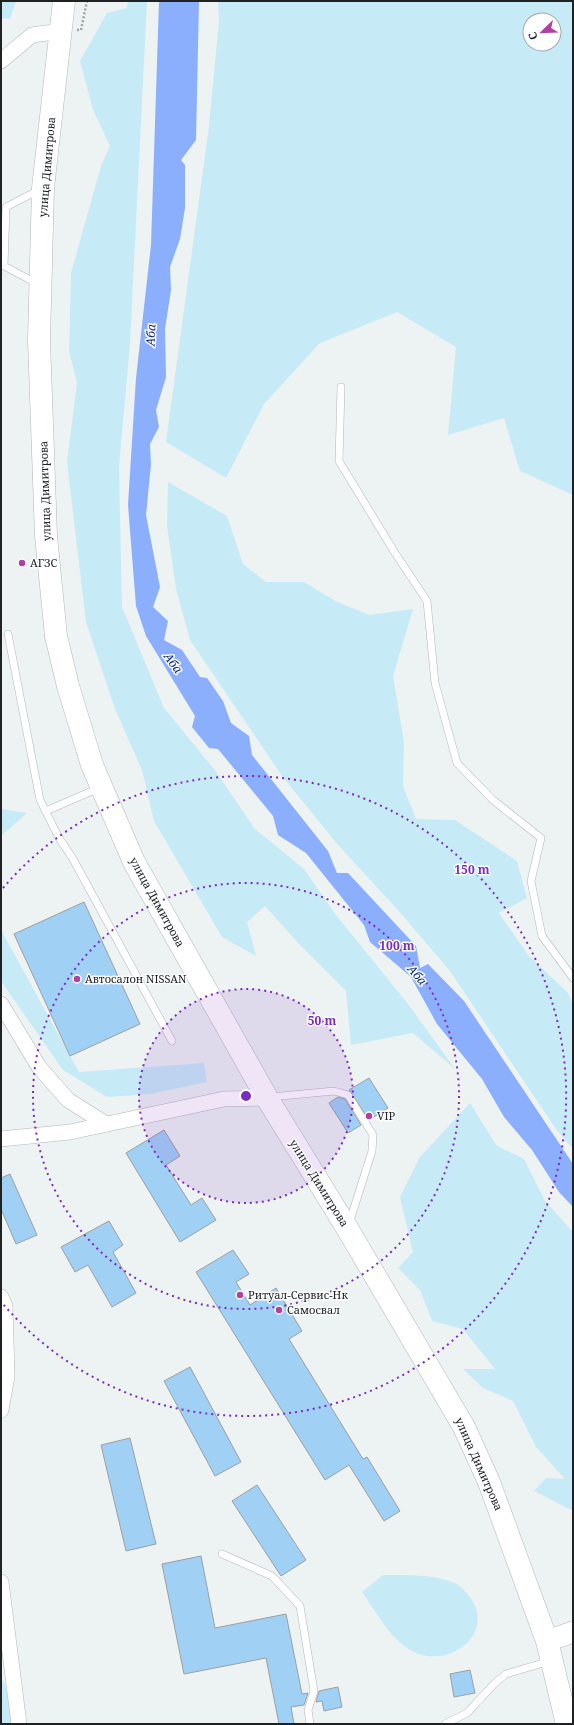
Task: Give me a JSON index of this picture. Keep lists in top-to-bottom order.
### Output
{
  "streets": {
    "main road": ["улица Димитрова"]
  },
  "water": ["Аба"],
  "places": [
    "АГЗС",
    "Автосалон NISSAN",
    "VIP",
    "Ритуал-Сервис-Нк",
    "Самосвал"
  ],
  "north": "bottom left",
  "rings": ["150 m", "100 m", "50 m"]
}
